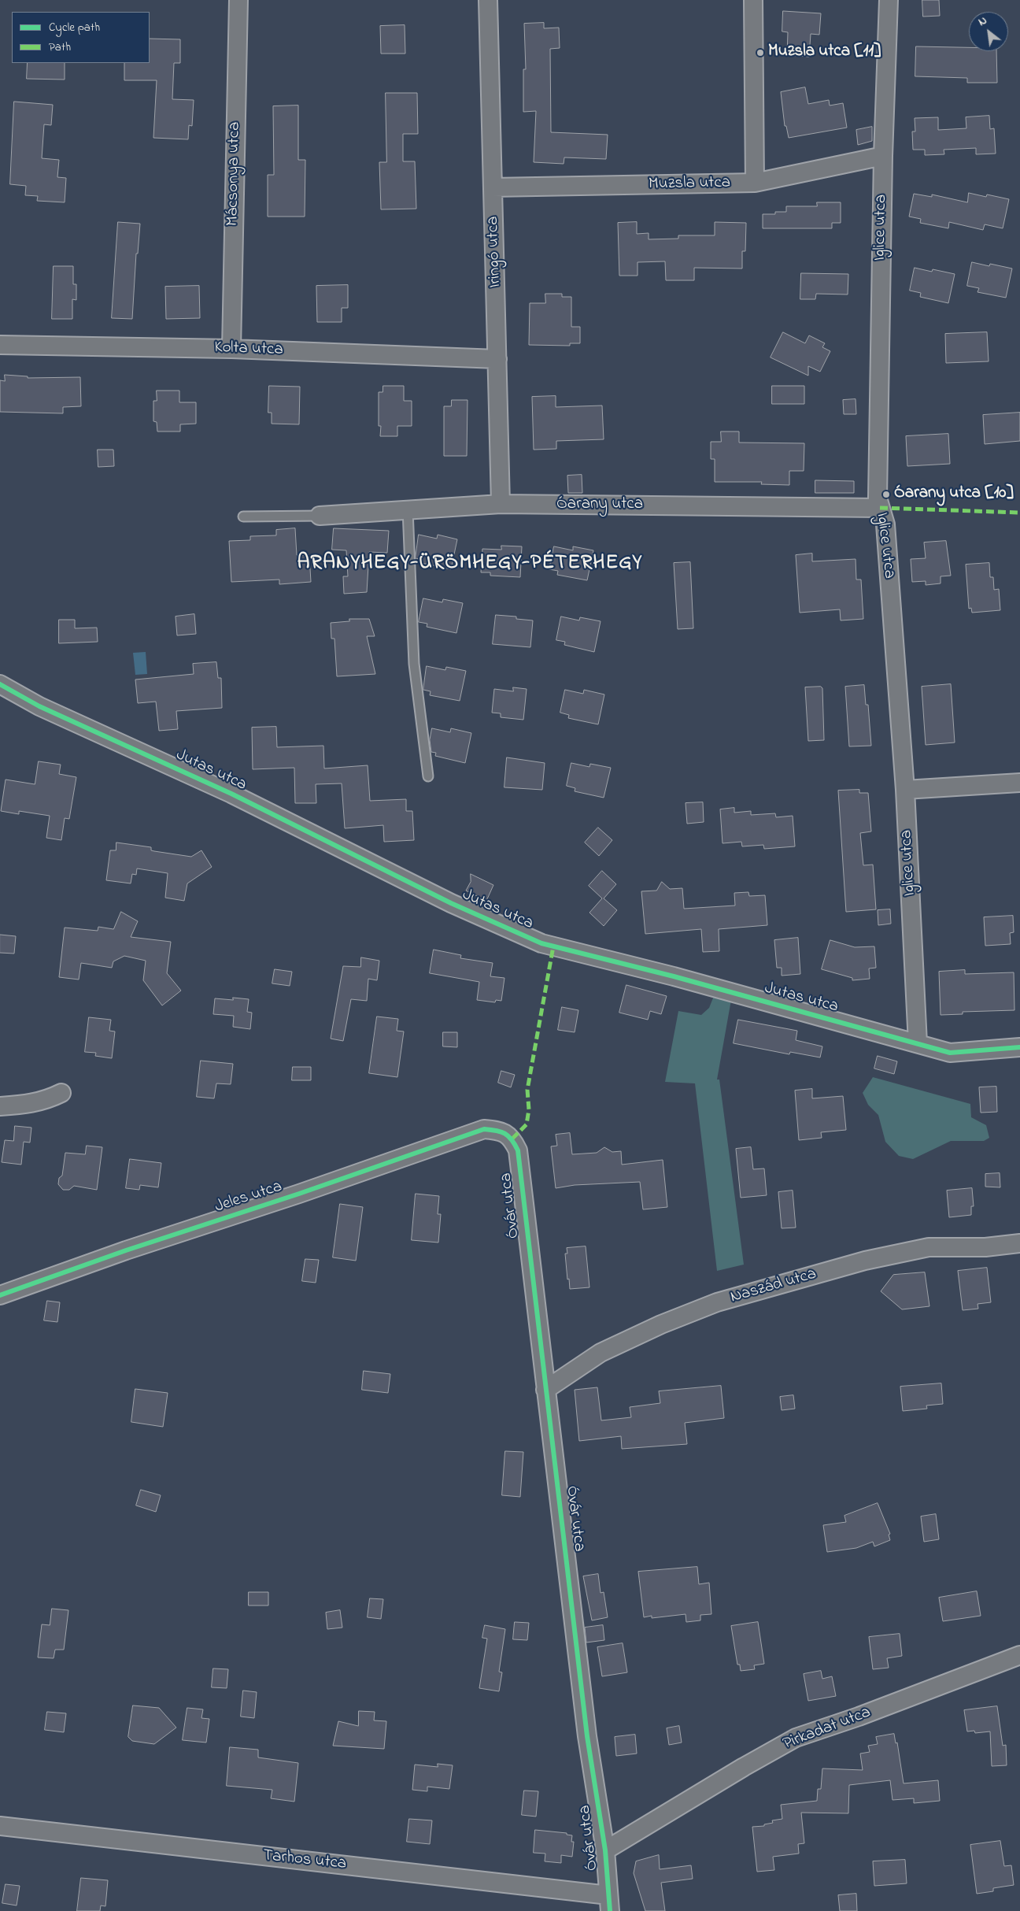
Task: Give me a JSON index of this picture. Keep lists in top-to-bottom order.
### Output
{
  "streets": {
    "street": [
      "Mácsonya utca",
      "Muzsla utca",
      "Iglice utca",
      "Iringó utca",
      "Kolta utca",
      "Óarany utca",
      "Jutas utca",
      "Jeles utca",
      "Óvár utca",
      "Naszád utca",
      "Pirkadat utca",
      "Tarhos utca"
    ]
  },
  "crossings": [
    ["Mácsonya utca", "Kolta utca"],
    ["Muzsla utca", "Iglice utca"],
    ["Muzsla utca", "Iringó utca"],
    ["Iglice utca", "Óarany utca"],
    ["Iglice utca", "Jutas utca"],
    ["Iringó utca", "Kolta utca"],
    ["Iringó utca", "Óarany utca"],
    ["Jeles utca", "Óvár utca"],
    ["Óvár utca", "Naszád utca"],
    ["Óvár utca", "Pirkadat utca"],
    ["Óvár utca", "Tarhos utca"]
  ],
  "districts": ["ARANYHEGY-ÜRÖMHEGY-PÉTERHEGY"],
  "places": ["Muzsla utca [11]", "Óarany utca [10]"],
  "legend": ["Cycle path", "Path"],
  "north": "top left"
}
